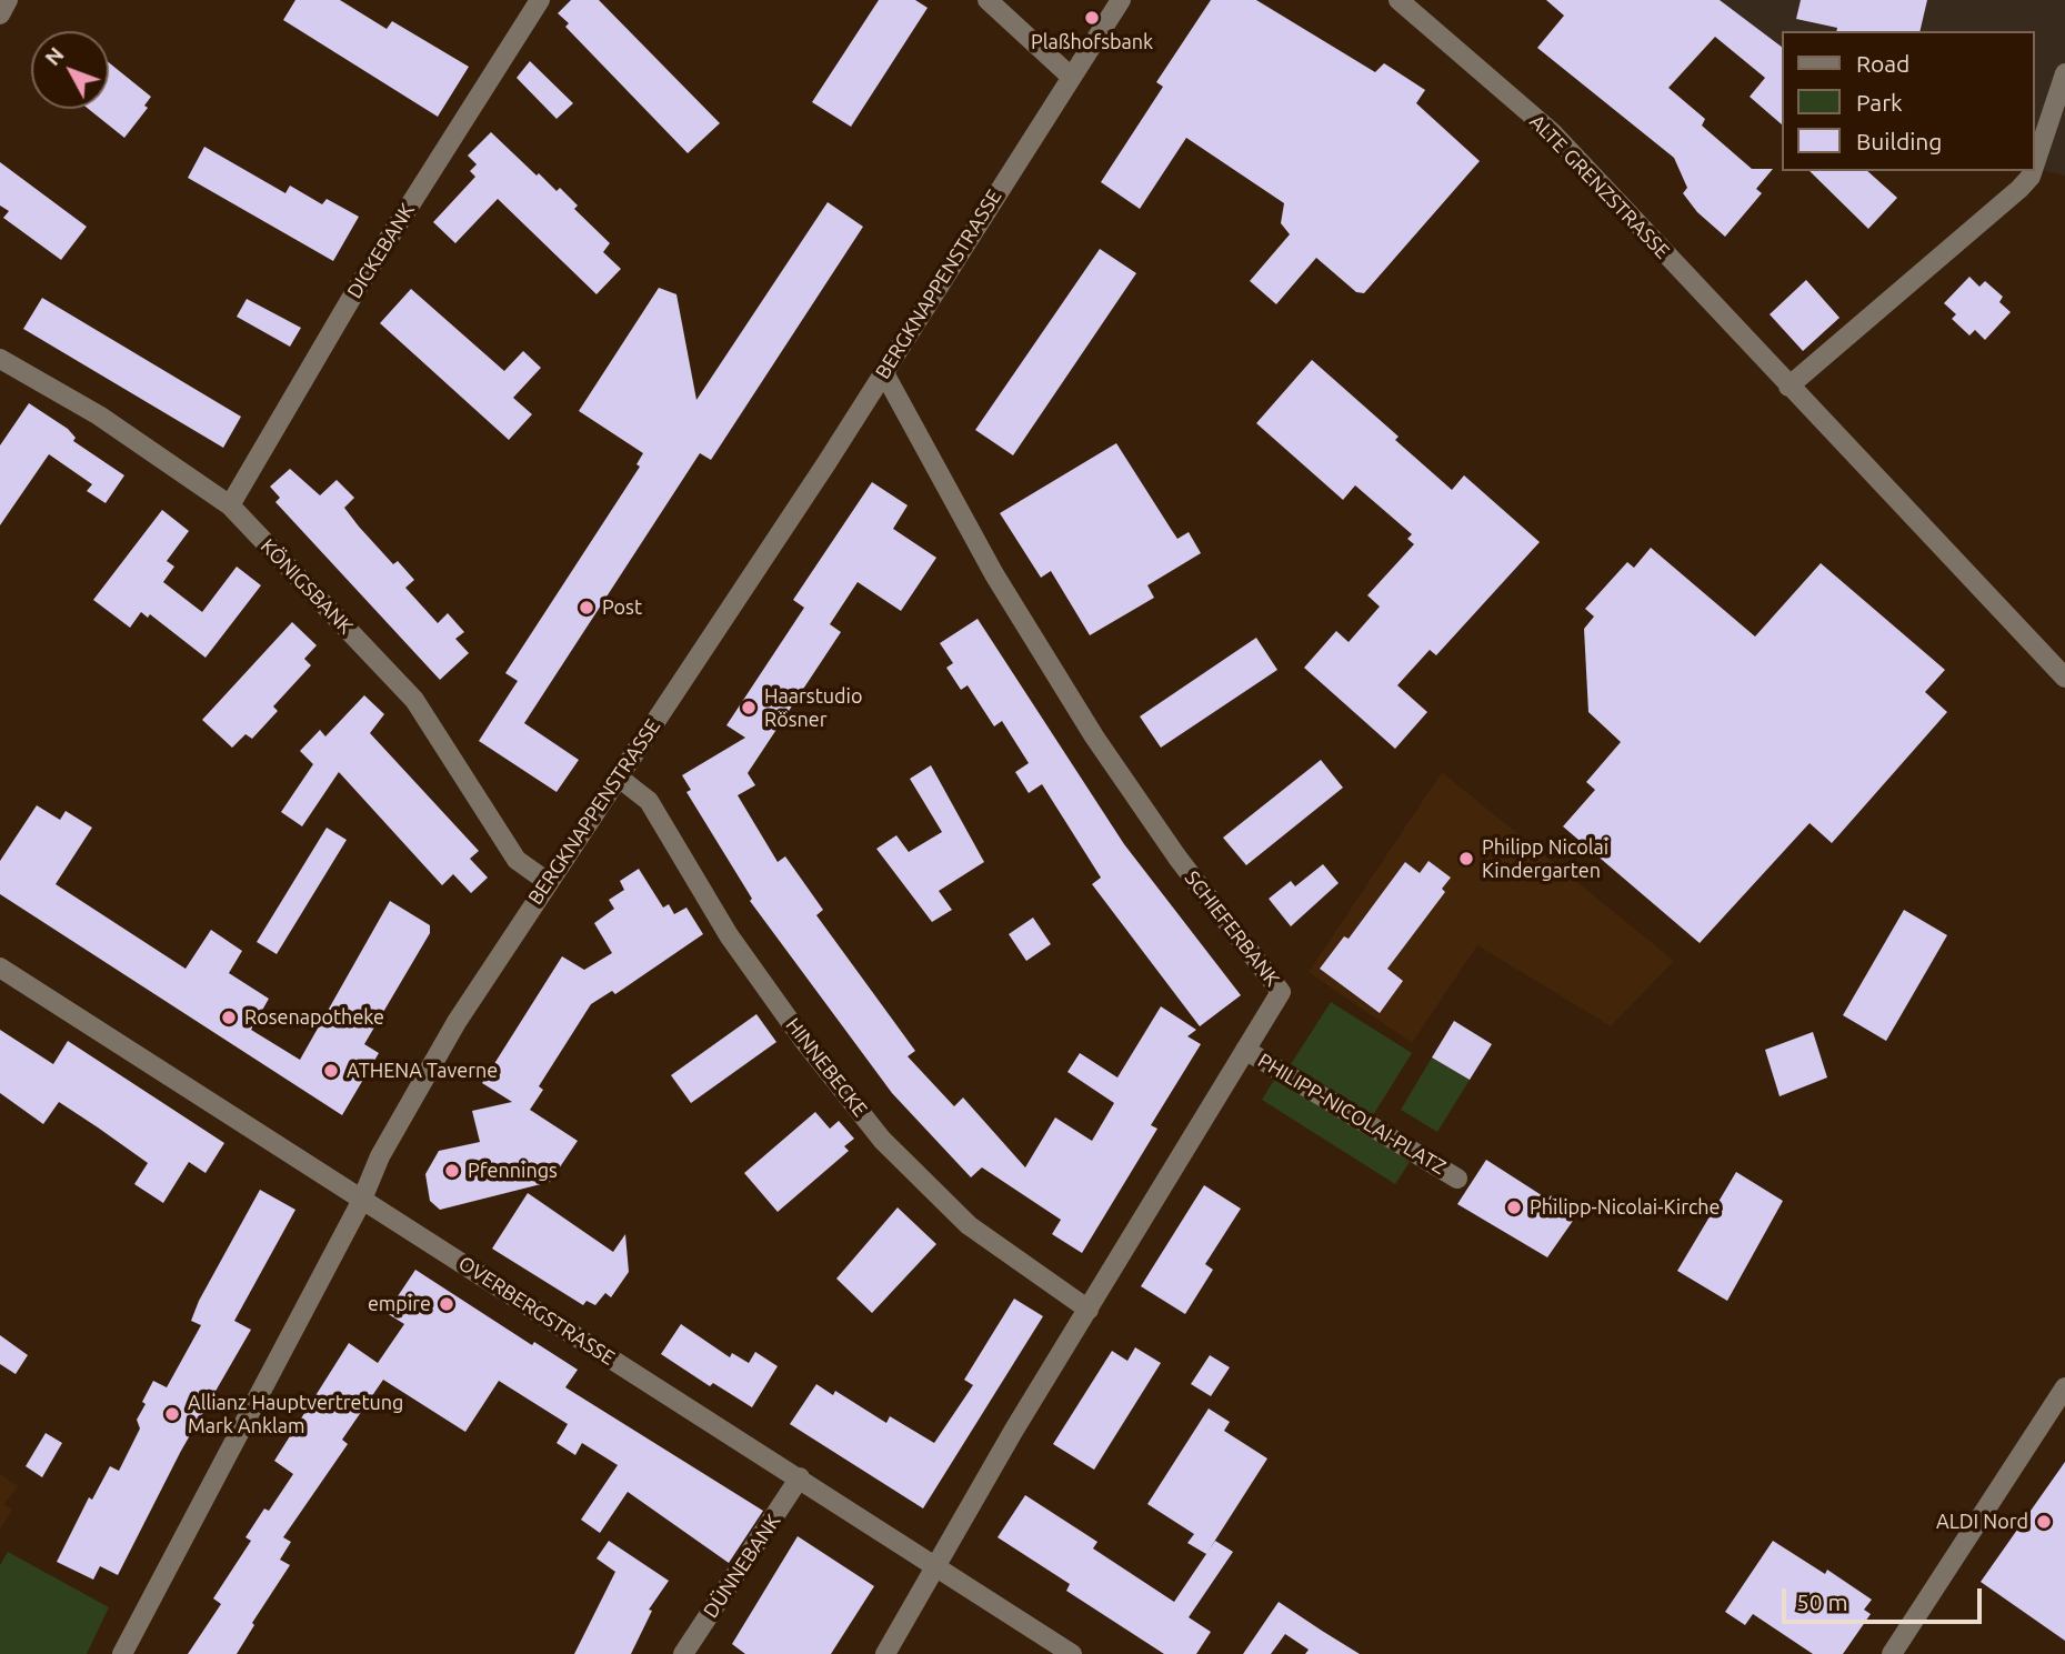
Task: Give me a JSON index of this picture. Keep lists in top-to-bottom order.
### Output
{
  "streets": {
    "street": [
      "ALTE GRENZSTRASSE",
      "DICKEBANK",
      "BERGKNAPPENSTRASSE",
      "KÖNIGSBANK",
      "SCHIEFERBANK",
      "HINNEBECKE",
      "PHILIPP-NICOLAI-PLATZ",
      "OVERBERGSTRASSE",
      "DÜNNEBANK"
    ]
  },
  "crossings": [
    ["DICKEBANK", "KÖNIGSBANK"],
    ["BERGKNAPPENSTRASSE", "KÖNIGSBANK"],
    ["BERGKNAPPENSTRASSE", "SCHIEFERBANK"],
    ["BERGKNAPPENSTRASSE", "HINNEBECKE"],
    ["BERGKNAPPENSTRASSE", "OVERBERGSTRASSE"],
    ["SCHIEFERBANK", "HINNEBECKE"],
    ["SCHIEFERBANK", "PHILIPP-NICOLAI-PLATZ"],
    ["SCHIEFERBANK", "OVERBERGSTRASSE"],
    ["OVERBERGSTRASSE", "DÜNNEBANK"]
  ],
  "places": [
    "Plaßhofsbank",
    "Post",
    "Haarstudio Rösner",
    "Philipp Nicolai Kindergarten",
    "Rosenapotheke",
    "ATHENA Taverne",
    "Pfennings",
    "Philipp-Nicolai-Kirche",
    "empire",
    "Allianz Hauptvertretung Mark Anklam",
    "ALDI Nord"
  ],
  "legend": ["Road", "Park", "Building"],
  "scale_bar": "50 m",
  "north": "top left"
}
